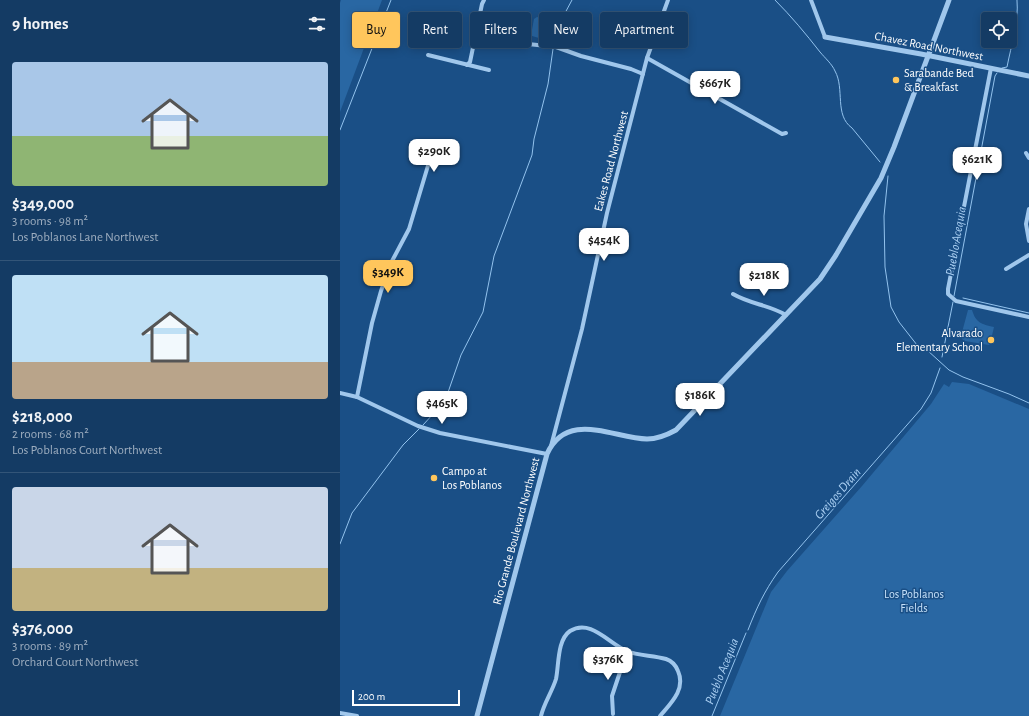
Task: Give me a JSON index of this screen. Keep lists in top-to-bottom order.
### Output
{
  "streets": {
    "street": ["Chavez Road Northwest", "Eakes Road Northwest", "Rio Grande Boulevard Northwest"]
  },
  "crossings": [
    ["Chavez Road Northwest", "Rio Grande Boulevard Northwest"],
    ["Eakes Road Northwest", "Rio Grande Boulevard Northwest"]
  ],
  "water": ["Pueblo Acequia", "Greigos Drain"],
  "parks": ["Los Poblanos Fields"],
  "places": ["Sarabande Bed & Breakfast", "Alvarado Elementary School", "Campo at Los Poblanos"],
  "scale_bar": "200 m",
  "page": {
    "heading": "9 homes",
    "chip": [
      "Buy",
      "Rent",
      "Filters",
      "New",
      "Apartment"
    ],
    "list": [
      {
        "name": "$349,000",
        "note": "3 rooms · 98 m² · Los Poblanos Lane Northwest"
      },
      {
        "name": "$218,000",
        "note": "2 rooms · 68 m² · Los Poblanos Court Northwest"
      },
      {
        "name": "$376,000",
        "note": "3 rooms · 89 m² · Orchard Court Northwest"
      }
    ],
    "price": [
      "$667K",
      "$290K",
      "$621K",
      "$454K",
      "$349K",
      "$218K",
      "$186K",
      "$465K",
      "$376K"
    ],
    "scale": "200 m"
  }
}
